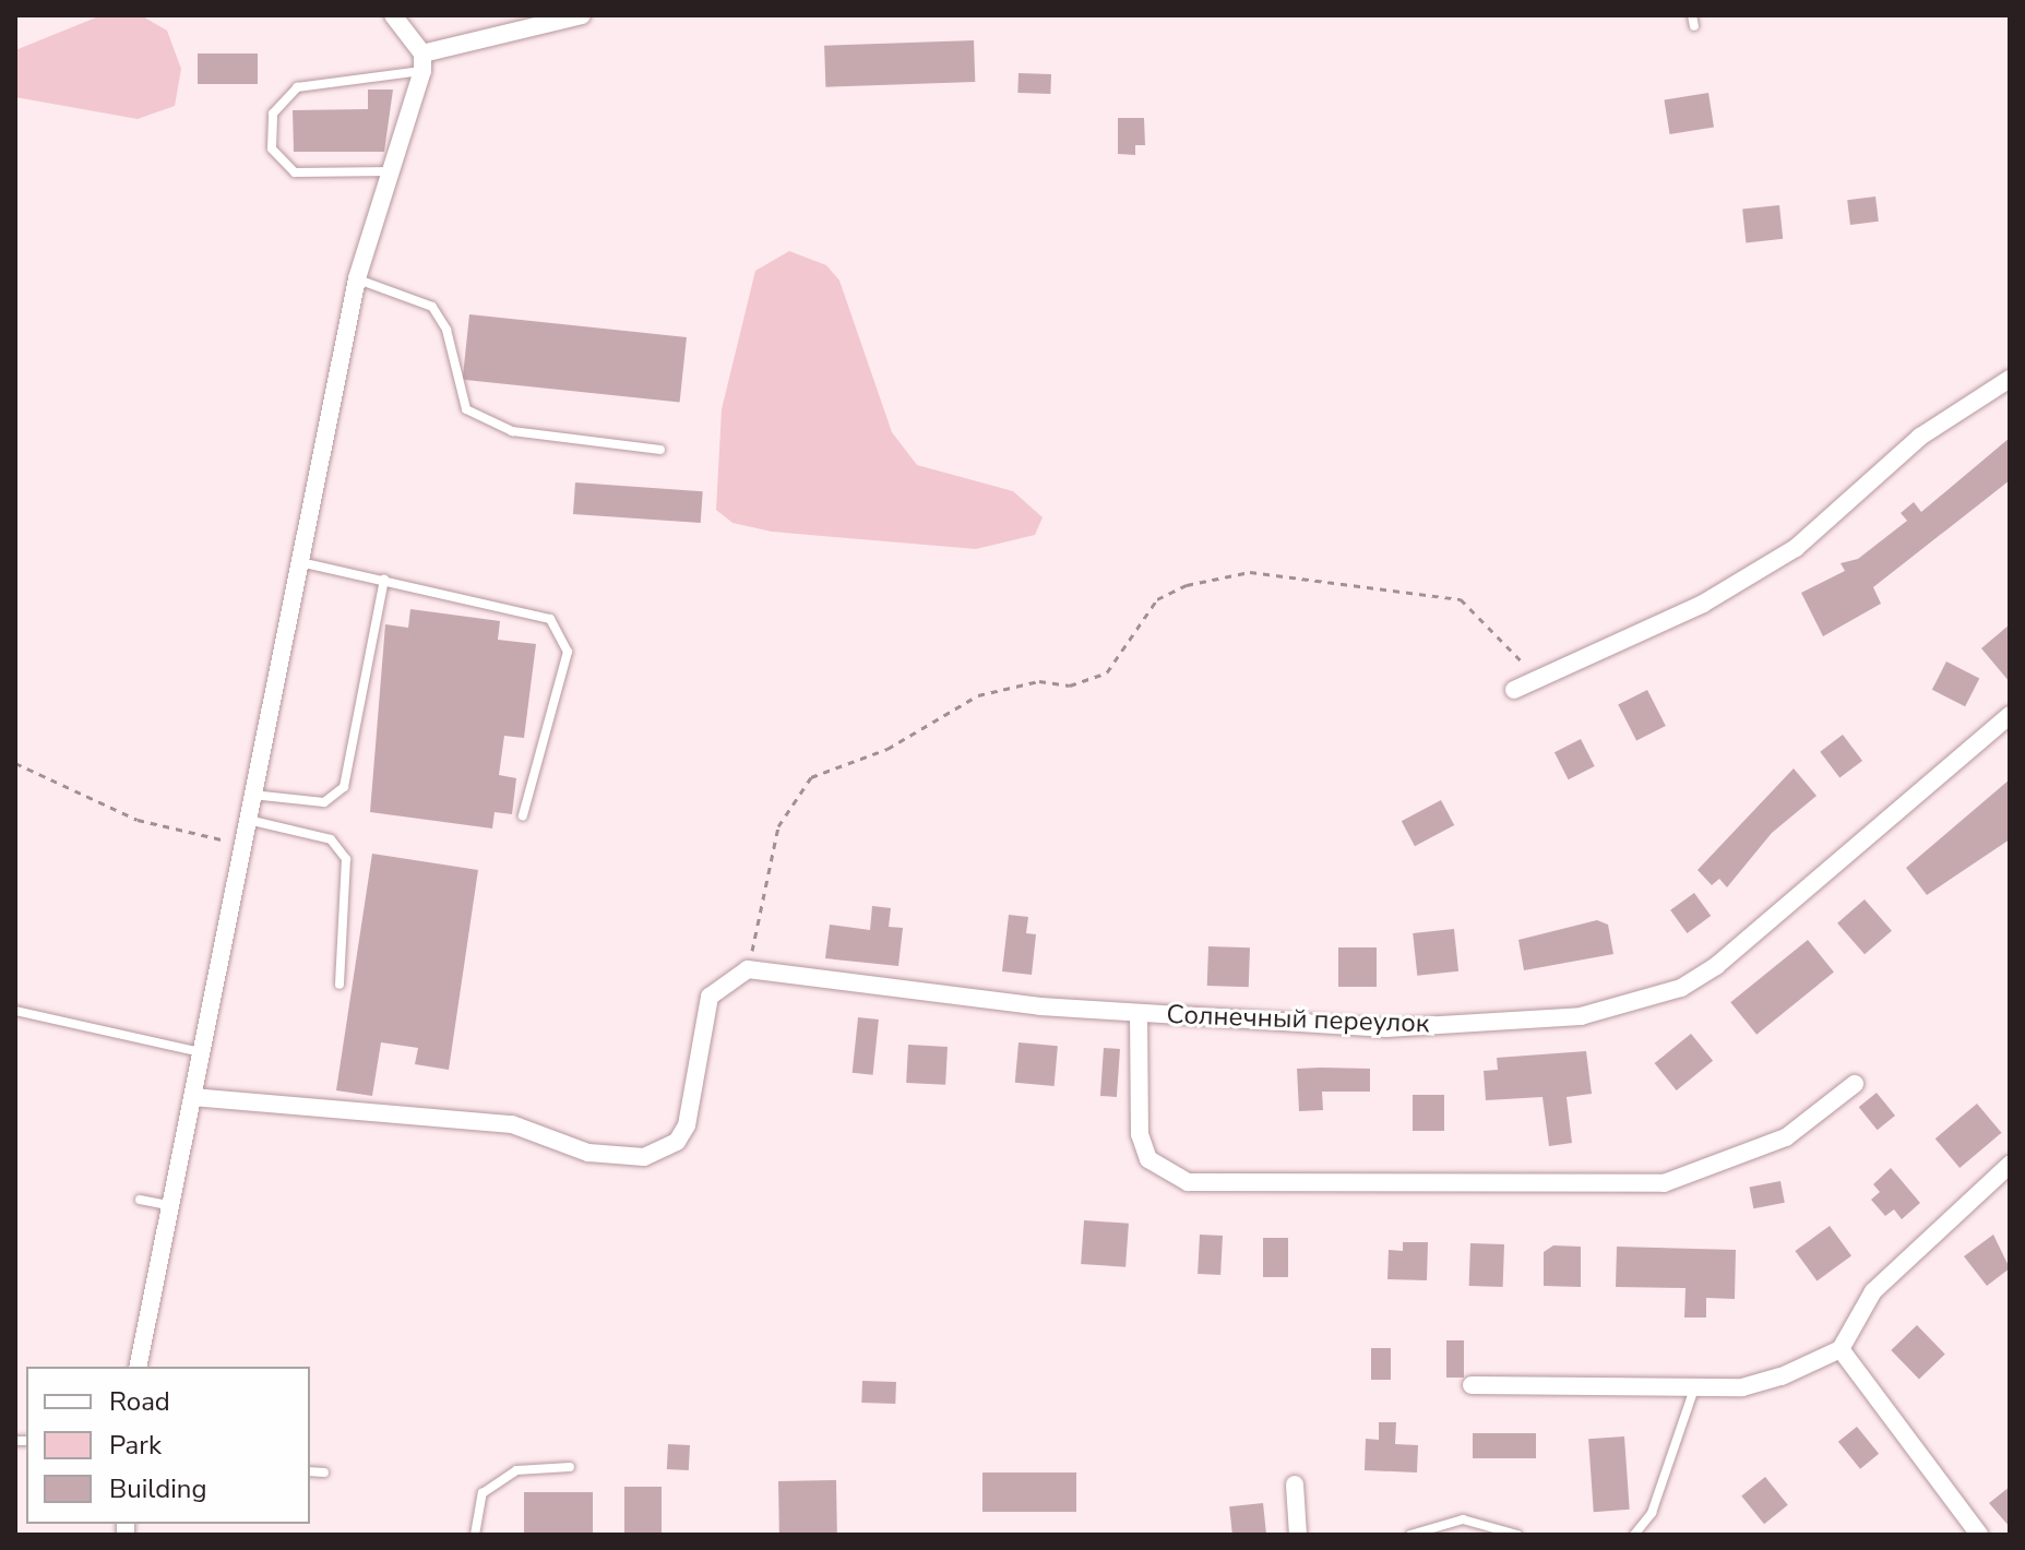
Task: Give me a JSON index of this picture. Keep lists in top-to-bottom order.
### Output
{
  "streets": {
    "street": ["Солнечный переулок"]
  },
  "legend": ["Road", "Park", "Building"]
}
